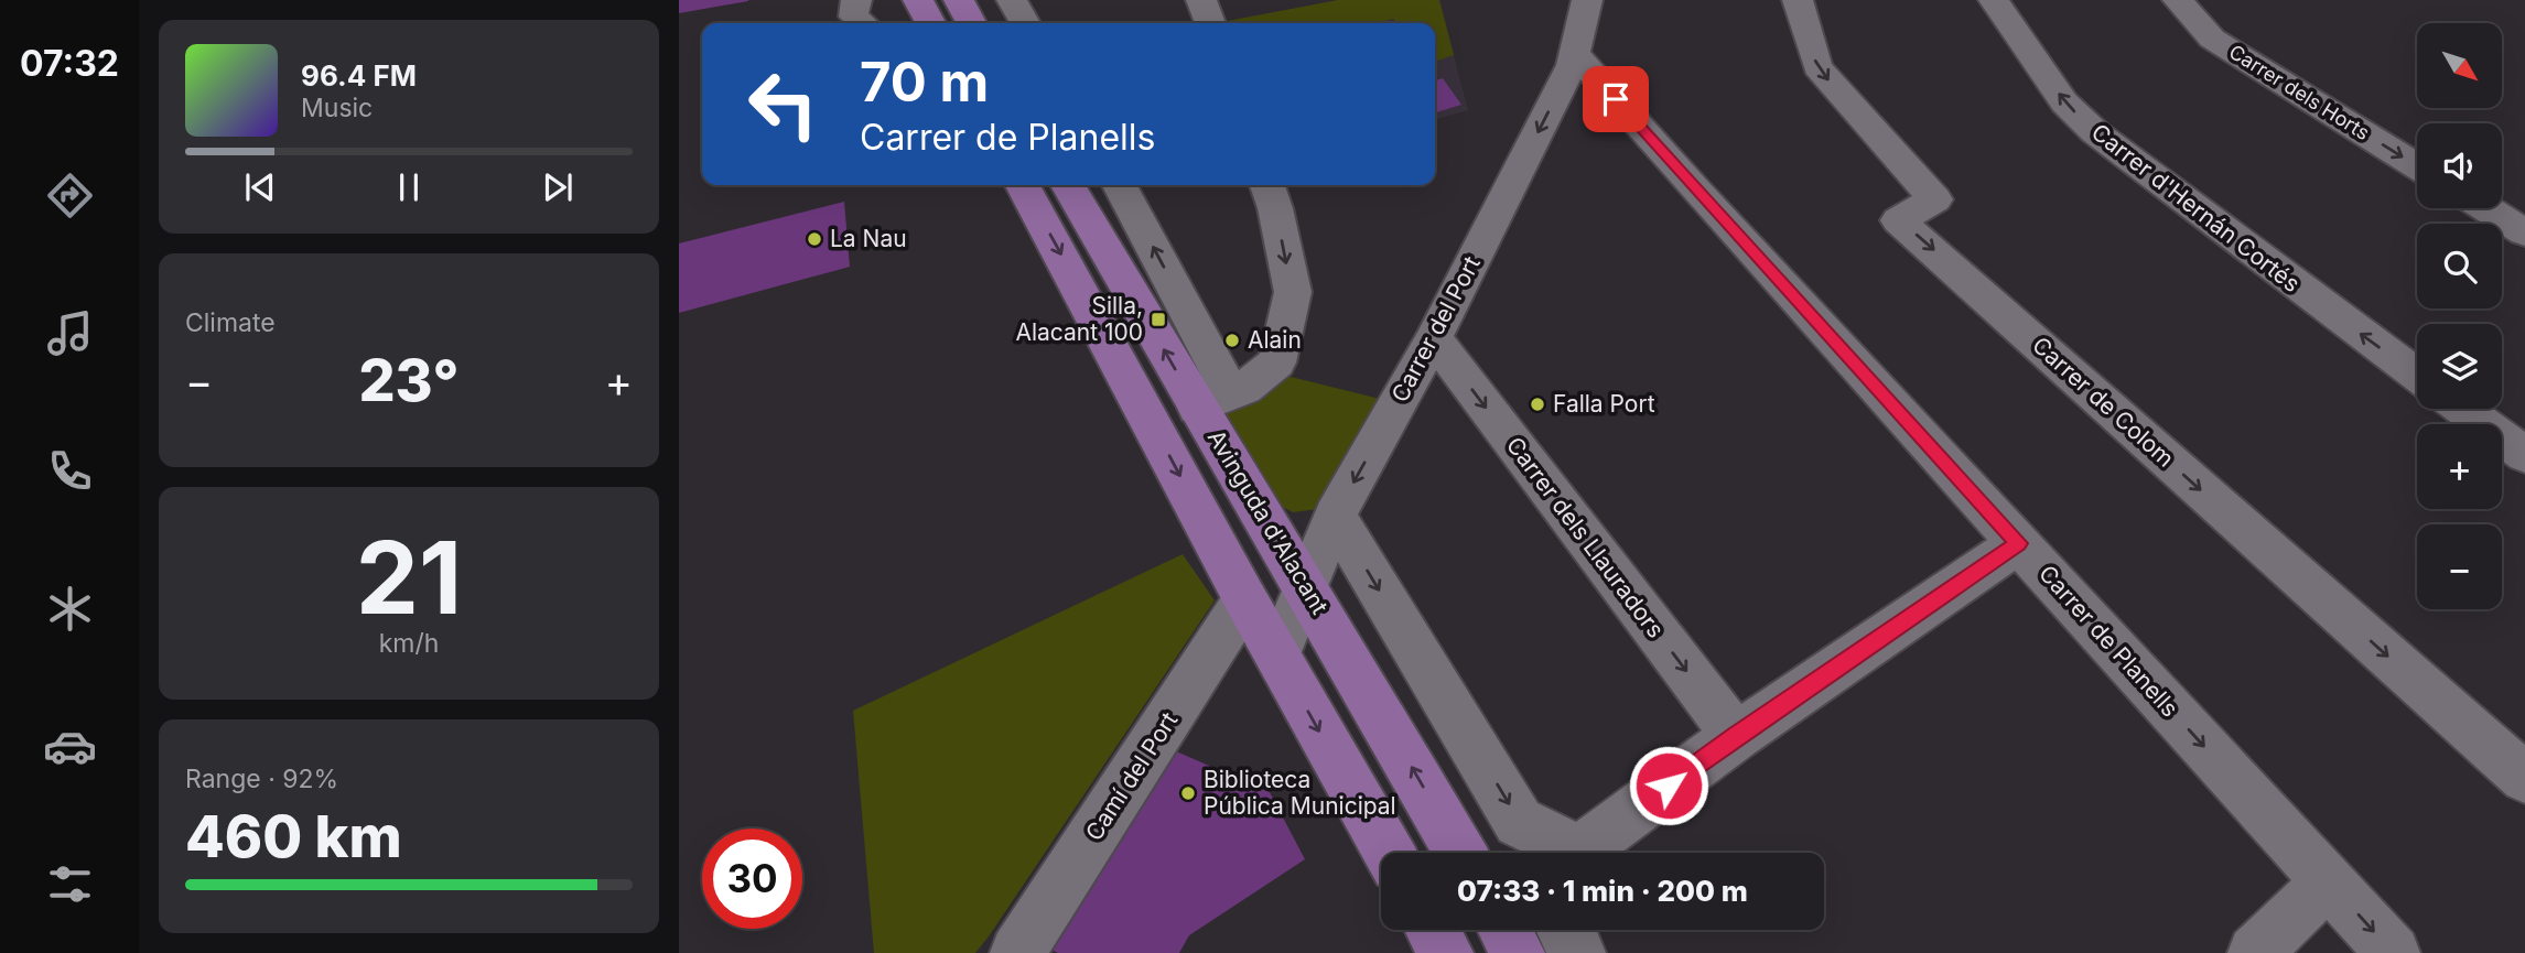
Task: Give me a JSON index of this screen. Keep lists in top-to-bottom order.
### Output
{
  "streets": {
    "main road": ["Avinguda d'Alacant"],
    "street": [
      "Carrer dels Horts",
      "Carrer d'Hernán Cortés",
      "Carrer del Port",
      "Carrer de Colom",
      "Carrer dels Llauradors",
      "Carrer de Planells",
      "Camí del Port"
    ]
  },
  "crossings": [
    ["Carrer del Port", "Avinguda d'Alacant"],
    ["Carrer del Port", "Carrer dels Llauradors"],
    ["Carrer del Port", "Carrer de Planells"]
  ],
  "one_way": [
    "Carrer dels Horts",
    "Carrer d'Hernán Cortés",
    "Carrer del Port",
    "Carrer de Colom",
    "Carrer de Planells"
  ],
  "places": {
    "other": [
      "La Nau",
      "Alain",
      "Falla Port",
      "Biblioteca Pública Municipal"
    ],
    "transit": ["Silla, Alacant 100"]
  },
  "north": "bottom right",
  "page": {
    "tabs": "07:32",
    "map_buttons": ["+", "−"],
    "turn": ["70 m", "Carrer de Planells"],
    "song": ["96.4 FM", "Music"],
    "tile": [
      "Climate",
      ["21", "km/h"],
      ["Range · 92%", "460 km"]
    ],
    "heat": ["−", "23°", "+"],
    "limit": "30",
    "trip": "07:33 · 1 min · 200 m"
  }
}
